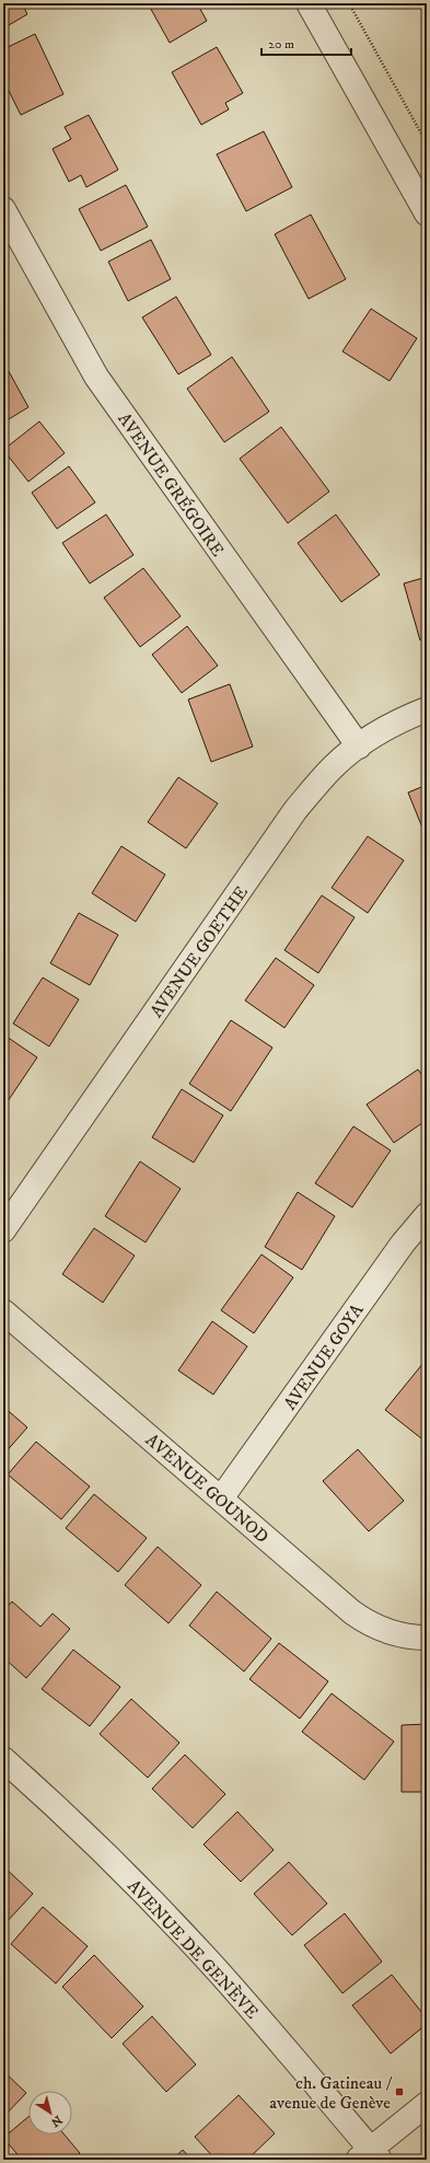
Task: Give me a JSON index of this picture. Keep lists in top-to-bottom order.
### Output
{
  "streets": {
    "street": [
      "AVENUE GRÉGOIRE",
      "AVENUE GOETHE",
      "AVENUE GOYA",
      "AVENUE GOUNOD",
      "AVENUE DE GENÈVE"
    ]
  },
  "crossings": [
    ["AVENUE GRÉGOIRE", "AVENUE GOETHE"],
    ["AVENUE GOYA", "AVENUE GOUNOD"]
  ],
  "places": {
    "transit": ["ch. Gatineau / avenue de Genève"]
  },
  "scale_bar": "20 m",
  "north": "bottom right"
}
